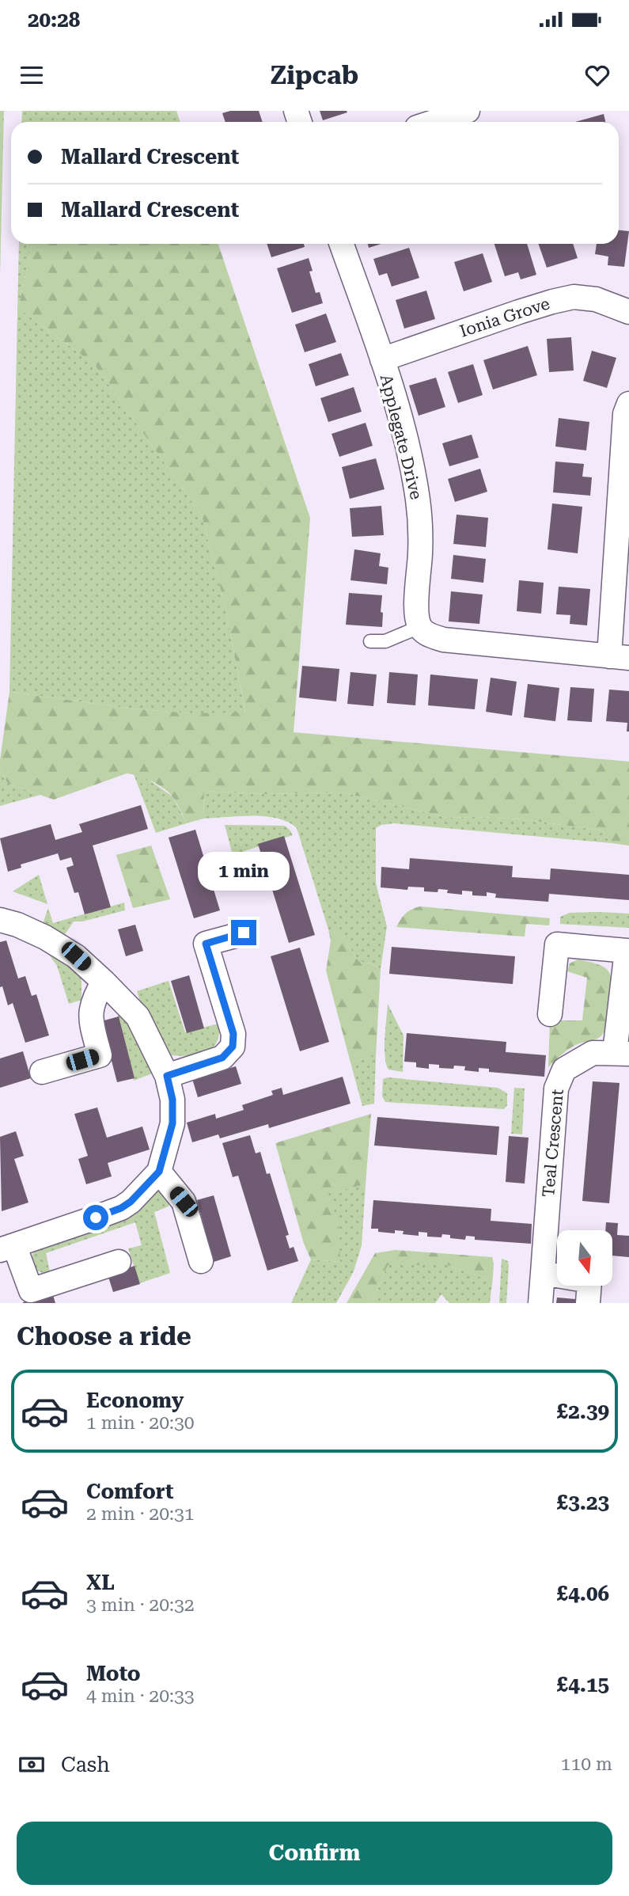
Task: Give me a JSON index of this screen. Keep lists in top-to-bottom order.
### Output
{
  "streets": {
    "street": ["Ionia Grove", "Applegate Drive", "Teal Crescent"]
  },
  "crossings": [
    ["Ionia Grove", "Applegate Drive"]
  ],
  "north": "bottom",
  "page": {
    "status": "20:28",
    "header": "Zipcab",
    "banner": ["Mallard Crescent", "Mallard Crescent"],
    "bubble": "1 min",
    "heading": "Choose a ride",
    "list": [
      {
        "name": "Economy",
        "note": "1 min · 20:30",
        "value": "£2.39"
      },
      {
        "name": "Comfort",
        "note": "2 min · 20:31",
        "value": "£3.23"
      },
      {
        "name": "XL",
        "note": "3 min · 20:32",
        "value": "£4.06"
      },
      {
        "name": "Moto",
        "note": "4 min · 20:33",
        "value": "£4.15"
      }
    ],
    "pay": ["Cash", "110 m"],
    "buttons": "Confirm"
  }
}
